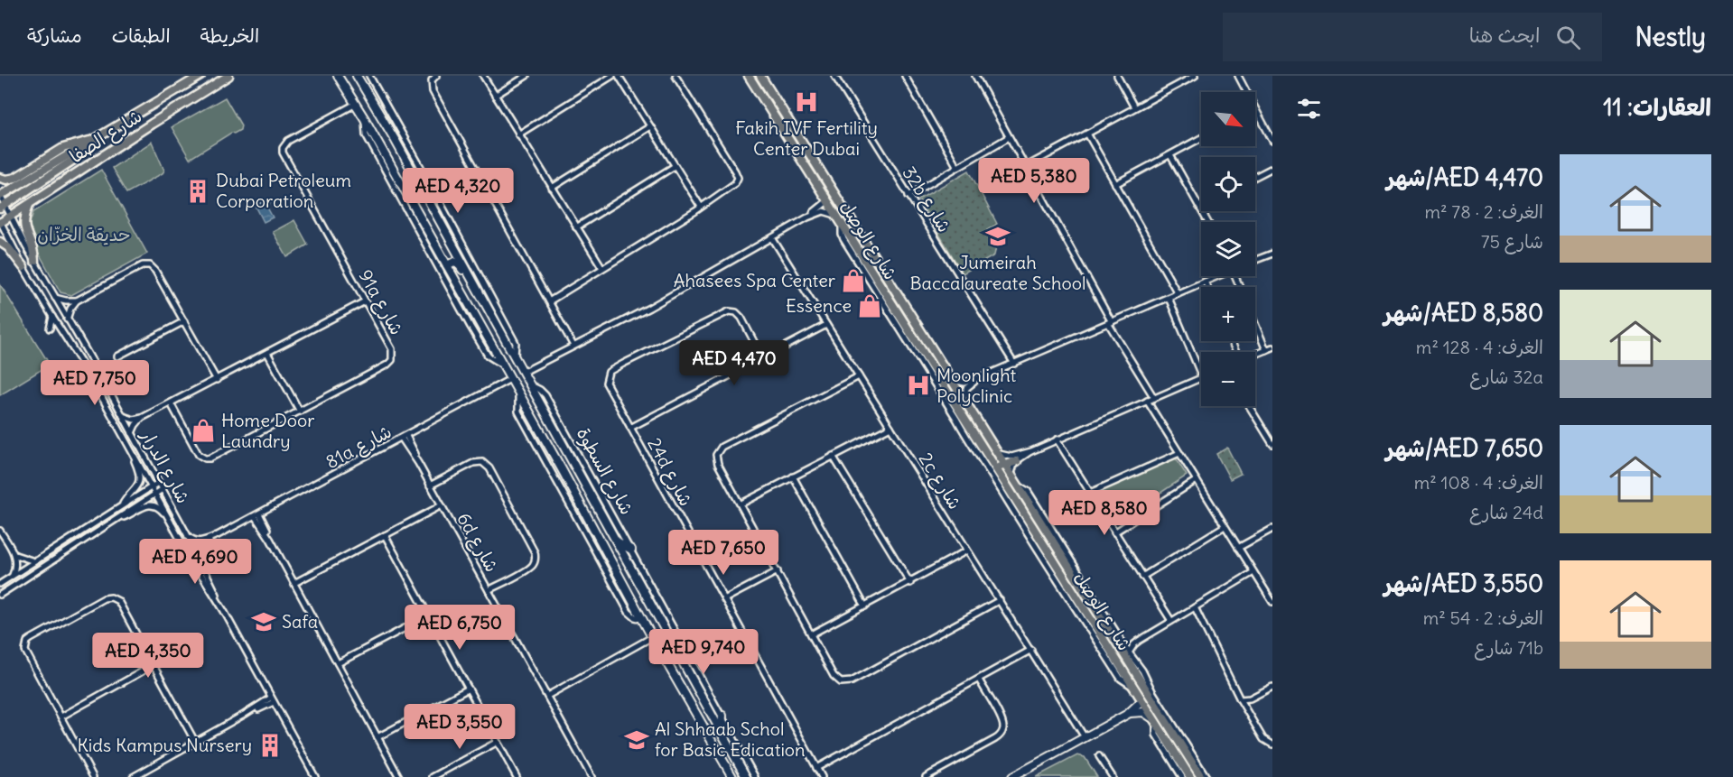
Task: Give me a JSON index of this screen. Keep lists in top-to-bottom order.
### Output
{
  "streets": {
    "main road": ["شارع الصفا", "شارع الوصل", "شارع السطوة"],
    "street": [
      "32b شارع",
      "91a شارع",
      "81a شارع",
      "شارع الدرار",
      "24d شارع",
      "2c شارع",
      "6d شارع"
    ]
  },
  "crossings": [
    ["شارع الصفا", "شارع الدرار"],
    ["81a شارع", "شارع الدرار"],
    ["81a شارع", "6d شارع"]
  ],
  "parks": ["حديقة الخزّان"],
  "places": {
    "hospital": ["Fakih IVF Fertility Center Dubai", "Moonlight Polyclinic"],
    "building": ["Dubai Petroleum Corporation", "Kids Kampus Nursery"],
    "school or university": ["Jumeirah Baccalaureate School", "Safa", "Al Shhaab Schol for Basic Edication"],
    "shop": ["Ahasees Spa Center", "Essence", "Home Door Laundry"]
  },
  "north": "bottom right",
  "page": {
    "header": "Nestly",
    "search": "ابحث هنا",
    "nav": ["الخريطة", "الطبقات", "مشاركة"],
    "heading": "العقارات: 11",
    "map_buttons": ["+", "−"],
    "list": [
      {
        "name": "AED 4,470/شهر",
        "note": "الغرف: 2 · 78 m² · شارع 75"
      },
      {
        "name": "AED 8,580/شهر",
        "note": "الغرف: 4 · 128 m² · 32a شارع"
      },
      {
        "name": "AED 7,650/شهر",
        "note": "الغرف: 4 · 108 m² · 24d شارع"
      },
      {
        "name": "AED 3,550/شهر",
        "note": "الغرف: 2 · 54 m² · 71b شارع"
      }
    ],
    "price": [
      "AED 5,380",
      "AED 4,320",
      "AED 4,470",
      "AED 7,750",
      "AED 8,580",
      "AED 7,650",
      "AED 4,690",
      "AED 6,750",
      "AED 9,740",
      "AED 4,350",
      "AED 3,550"
    ]
  }
}
